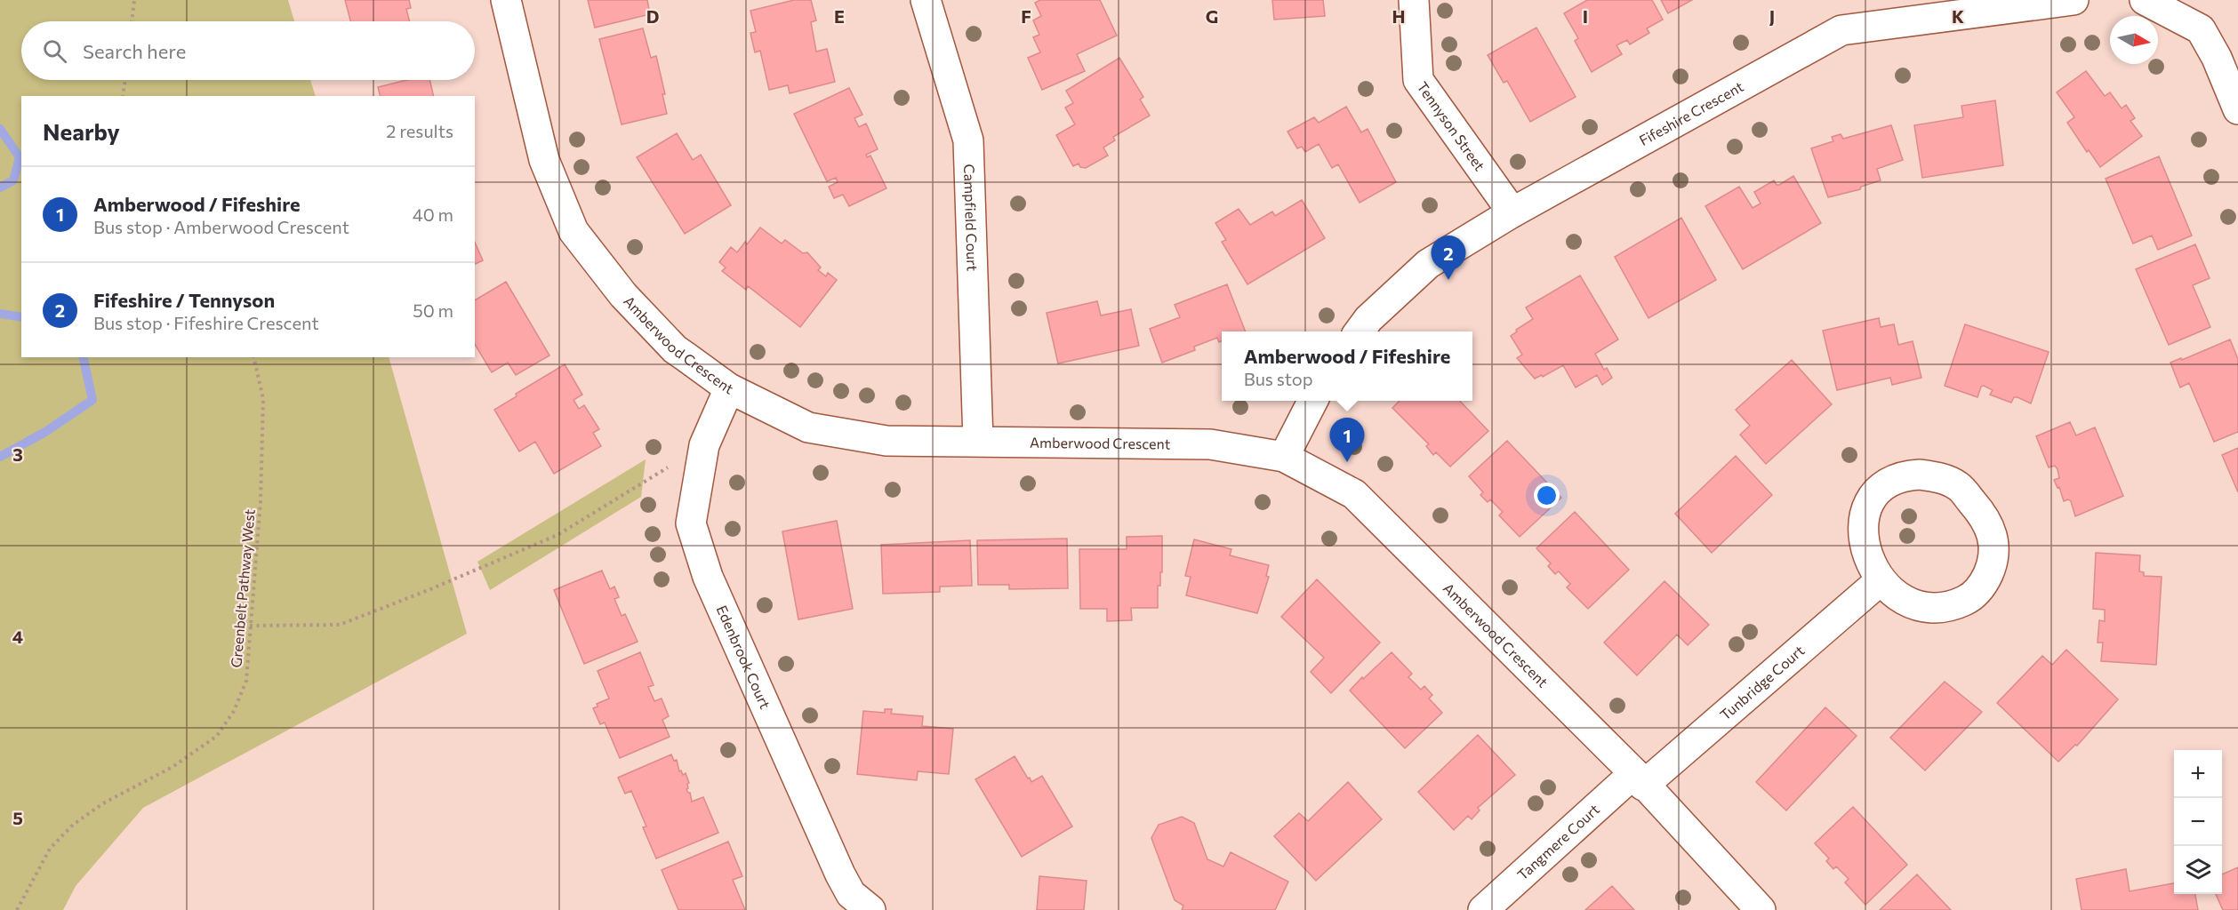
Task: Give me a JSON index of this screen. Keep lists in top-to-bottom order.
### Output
{
  "streets": {
    "street": [
      "Fifeshire Crescent",
      "Tennyson Street",
      "Campfield Court",
      "Amberwood Crescent",
      "Edenbrook Court",
      "Tunbridge Court",
      "Tangmere Court"
    ],
    "path": ["Greenbelt Pathway West"]
  },
  "crossings": [
    ["Fifeshire Crescent", "Tennyson Street"],
    ["Campfield Court", "Amberwood Crescent"],
    ["Amberwood Crescent", "Edenbrook Court"],
    ["Amberwood Crescent", "Tunbridge Court"],
    ["Amberwood Crescent", "Tangmere Court"],
    ["Tunbridge Court", "Tangmere Court"]
  ],
  "north": "right",
  "page": {
    "search": "Search here",
    "heading": ["Nearby", "2 results"],
    "list": [
      {
        "mark": "1",
        "name": "Amberwood / Fifeshire",
        "note": "Bus stop · Amberwood Crescent",
        "value": "40 m"
      },
      {
        "mark": "2",
        "name": "Fifeshire / Tennyson",
        "note": "Bus stop · Fifeshire Crescent",
        "value": "50 m"
      }
    ],
    "pins": ["2", "1"],
    "popup": ["Amberwood / Fifeshire", "Bus stop"],
    "map_buttons": ["+", "−"]
  },
  "grid": {
    "columns": [
      "D",
      "E",
      "F",
      "G",
      "H",
      "I",
      "J",
      "K"
    ],
    "rows": ["3", "4", "5"]
  }
}
